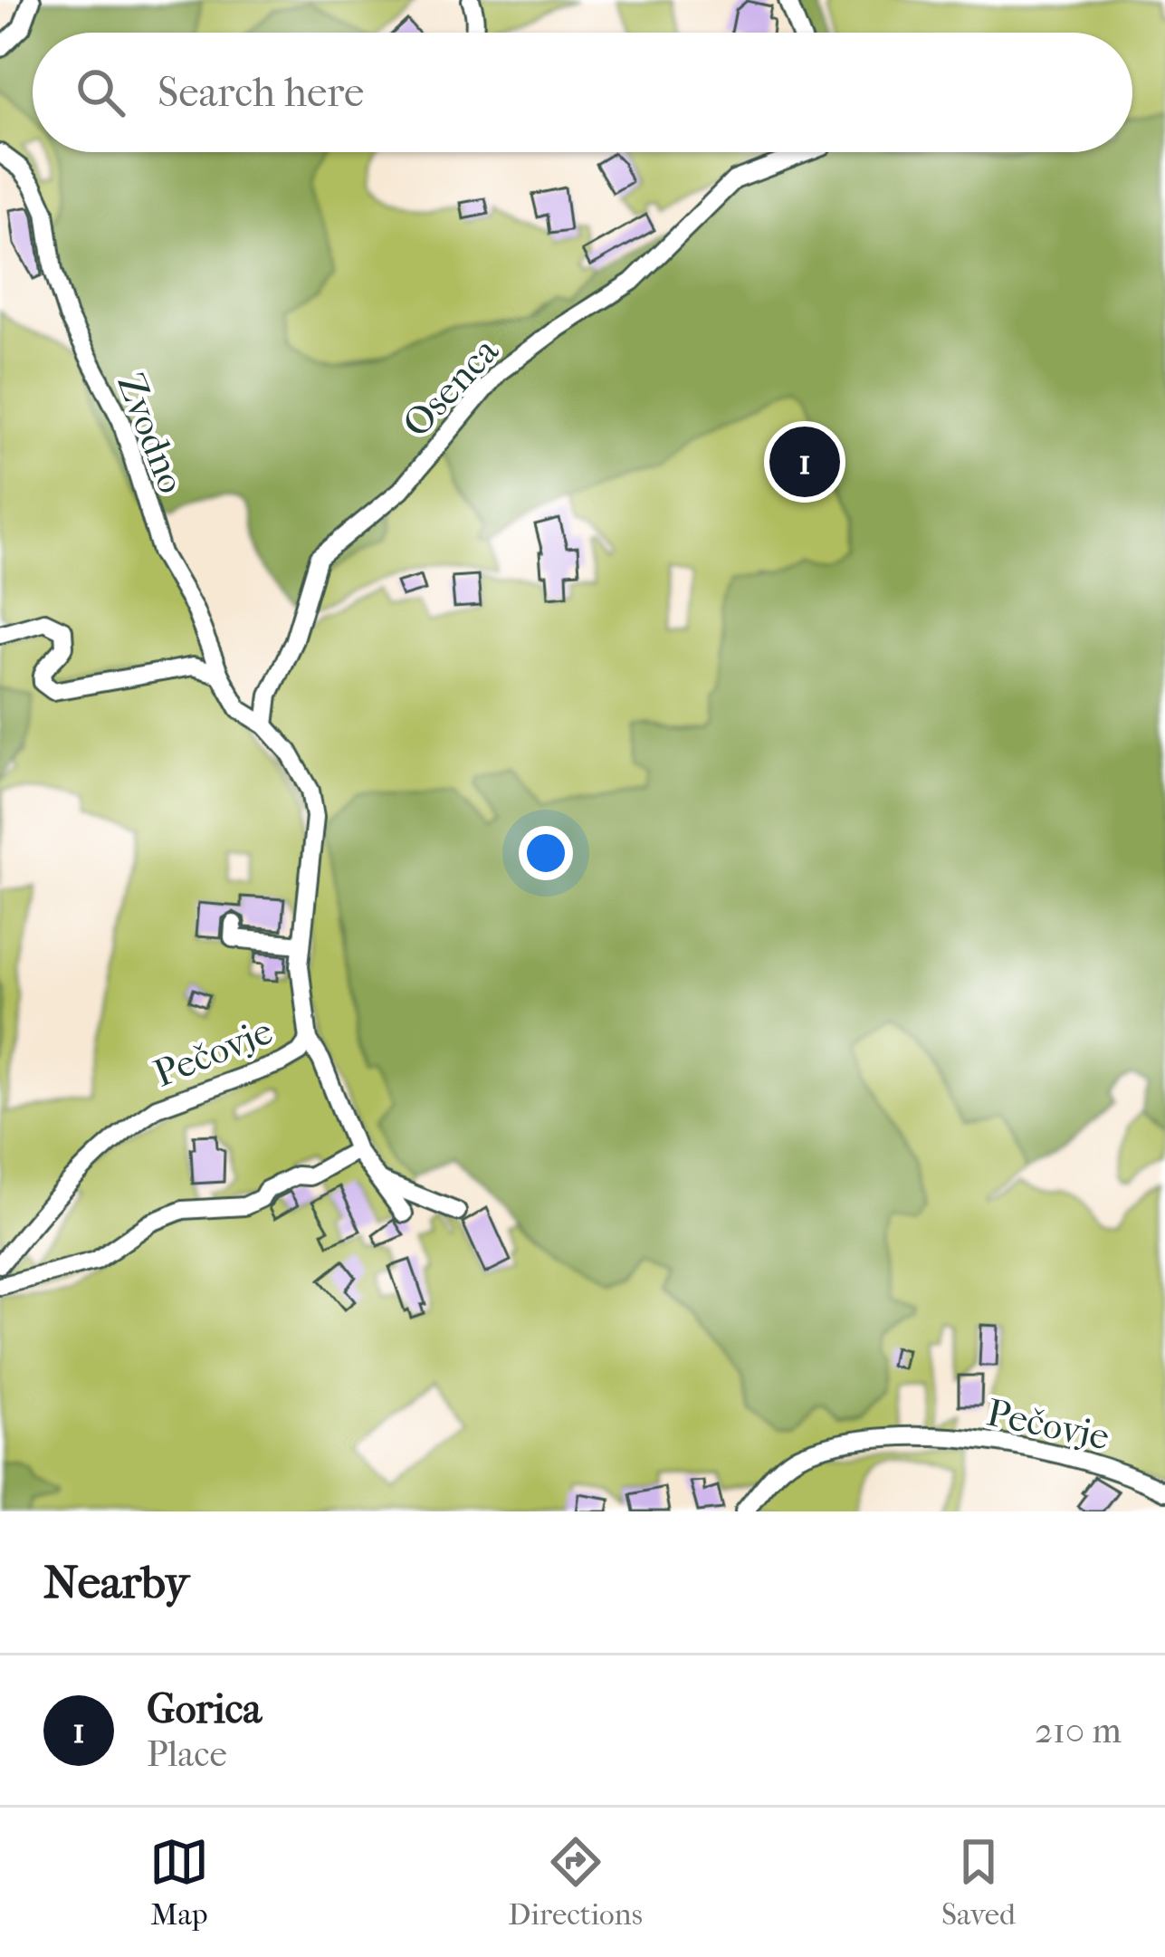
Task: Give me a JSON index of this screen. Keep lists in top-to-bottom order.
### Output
{
  "streets": {
    "street": ["Osenca", "Zvodno", "Pečovje"]
  },
  "crossings": [
    ["Osenca", "Zvodno"],
    ["Osenca", "Pečovje"],
    ["Zvodno", "Pečovje"]
  ],
  "page": {
    "search": "Search here",
    "pins": "1",
    "heading": "Nearby",
    "list": [
      {
        "mark": "1",
        "name": "Gorica",
        "note": "Place",
        "value": "210 m"
      }
    ],
    "nav": ["Map", "Directions", "Saved"]
  }
}
